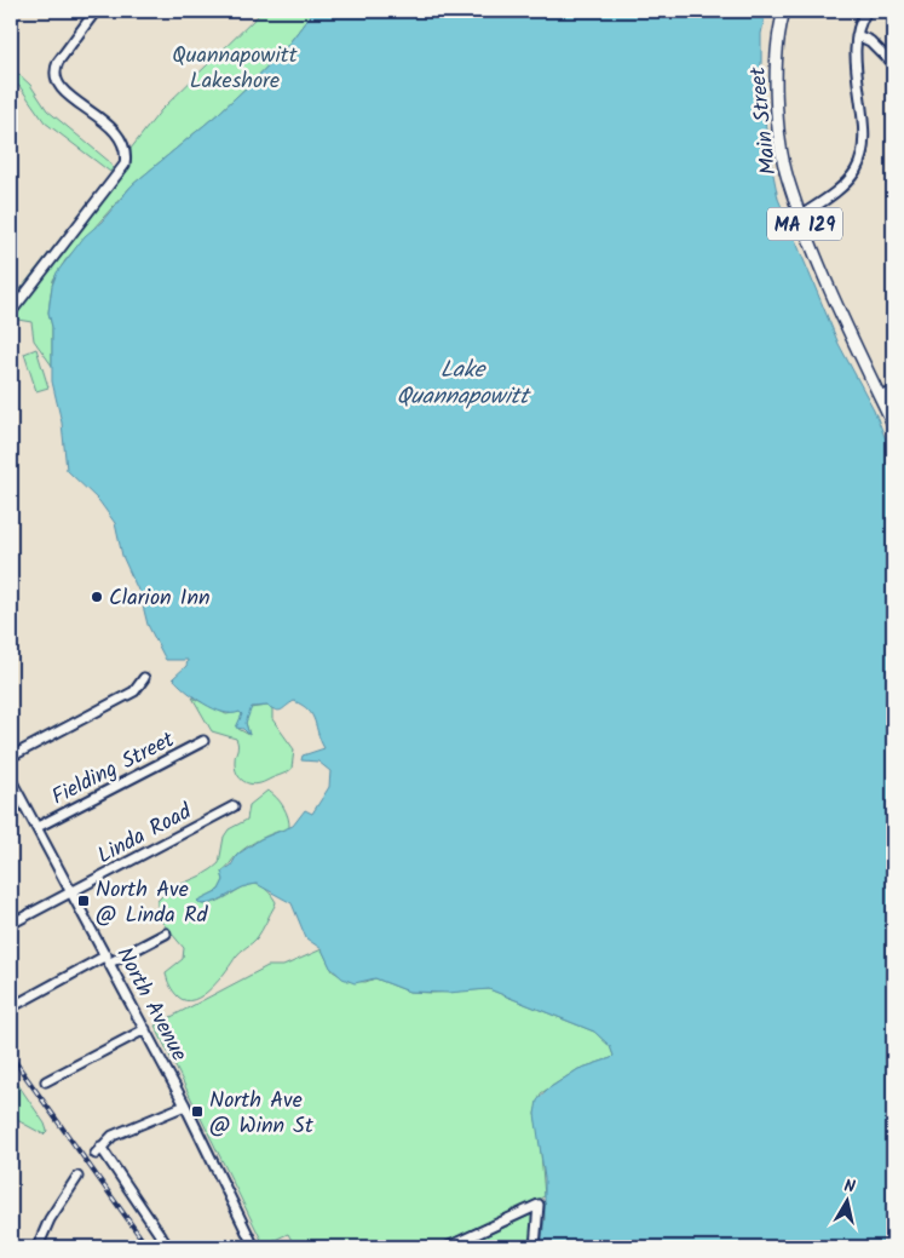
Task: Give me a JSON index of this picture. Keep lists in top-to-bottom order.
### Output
{
  "streets": {
    "main road": ["Main Street", "MA 129"],
    "street": ["Fielding Street", "Linda Road", "North Avenue"]
  },
  "crossings": [
    ["Fielding Street", "North Avenue"],
    ["Linda Road", "North Avenue"]
  ],
  "water": ["Lake Quannapowitt"],
  "parks": ["Quannapowitt Lakeshore"],
  "places": {
    "other": ["Clarion Inn"],
    "transit": ["North Ave @ Linda Rd", "North Ave @ Winn St"]
  },
  "north": "top"
}
